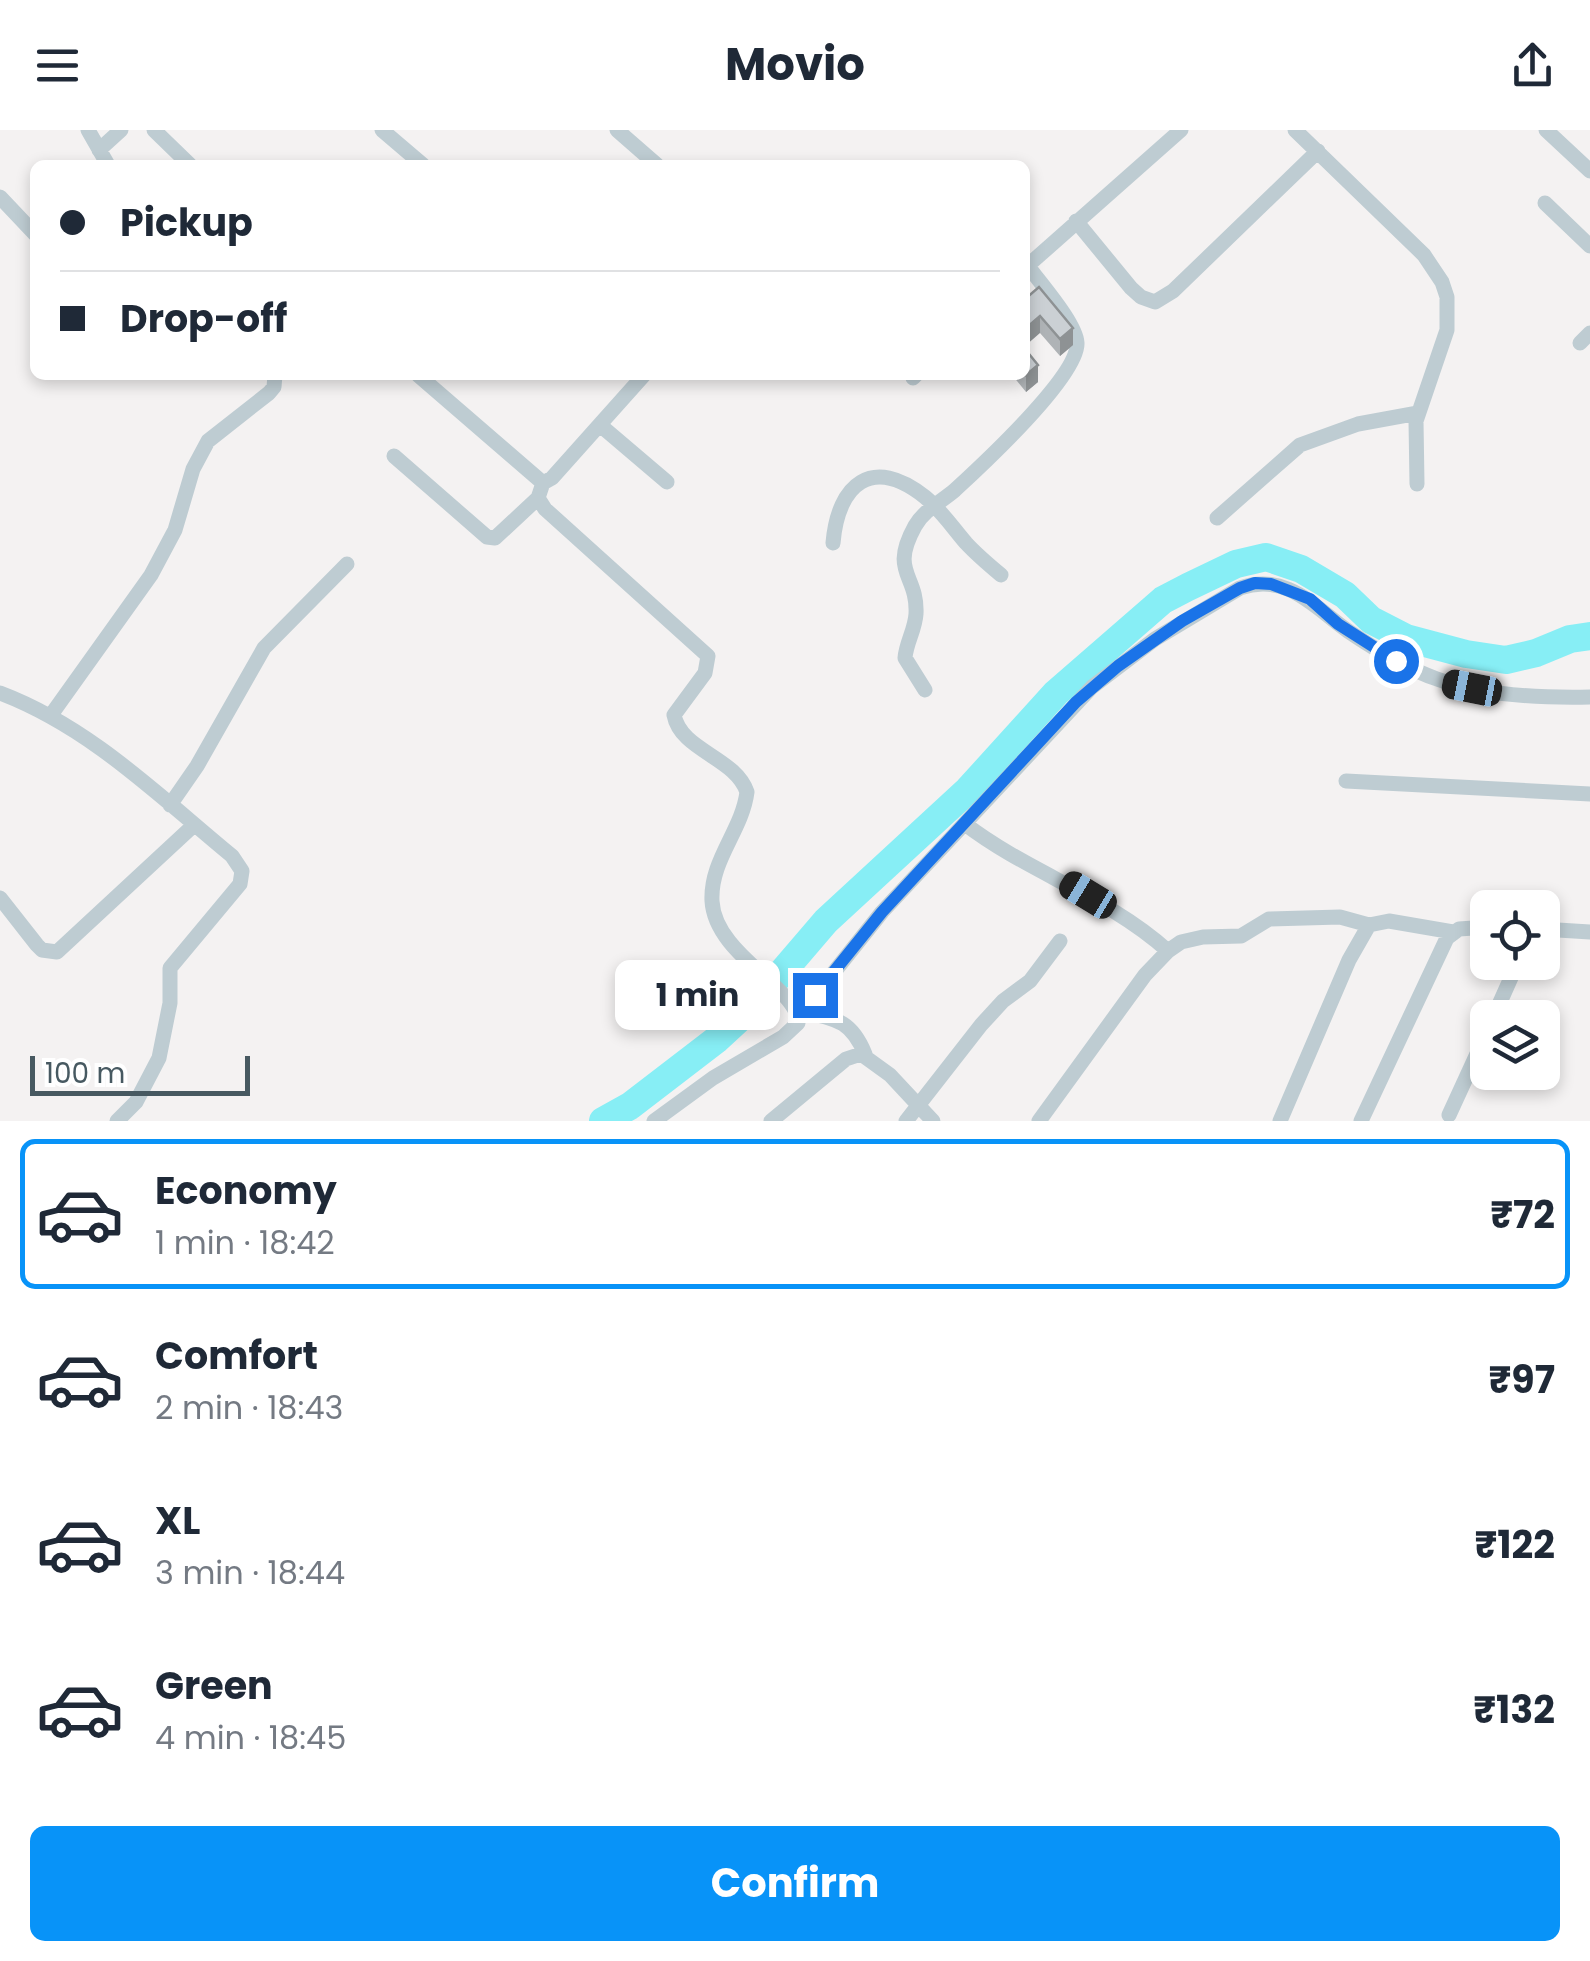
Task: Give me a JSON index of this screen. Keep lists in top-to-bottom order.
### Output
{
  "scale_bar": "100 m",
  "page": {
    "header": "Movio",
    "banner": ["Pickup", "Drop-off"],
    "bubble": "1 min",
    "scale": "100 m",
    "list": [
      {
        "name": "Economy",
        "note": "1 min · 18:42",
        "value": "₹72"
      },
      {
        "name": "Comfort",
        "note": "2 min · 18:43",
        "value": "₹97"
      },
      {
        "name": "XL",
        "note": "3 min · 18:44",
        "value": "₹122"
      },
      {
        "name": "Green",
        "note": "4 min · 18:45",
        "value": "₹132"
      }
    ],
    "buttons": "Confirm"
  }
}
